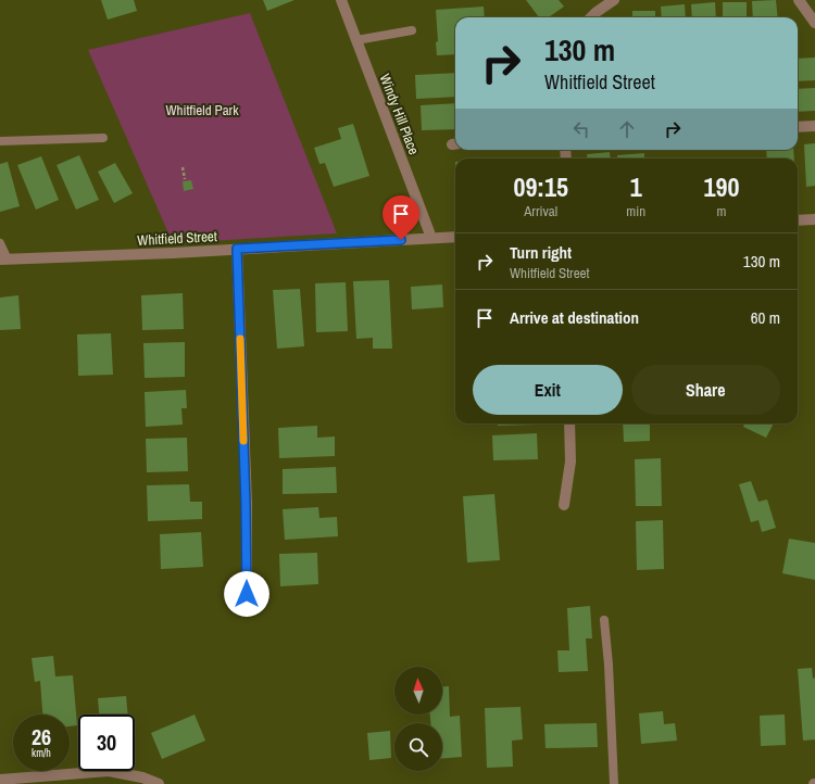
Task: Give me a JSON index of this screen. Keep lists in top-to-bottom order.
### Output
{
  "streets": {
    "street": ["Windy Hill Place", "Whitfield Street"]
  },
  "crossings": [
    ["Windy Hill Place", "Whitfield Street"]
  ],
  "parks": ["Whitfield Park"],
  "north": "top",
  "page": {
    "turn": ["130 m", "Whitfield Street"],
    "eta": [
      "09:15",
      "Arrival",
      "1",
      "min",
      "190",
      "m"
    ],
    "list": [
      {
        "name": "Turn right",
        "note": "Whitfield Street",
        "value": "130 m"
      },
      {
        "name": "Arrive at destination",
        "value": "60 m"
      }
    ],
    "buttons": ["Exit", "Share"],
    "speed": "26 km/h",
    "limit": "30"
  }
}
